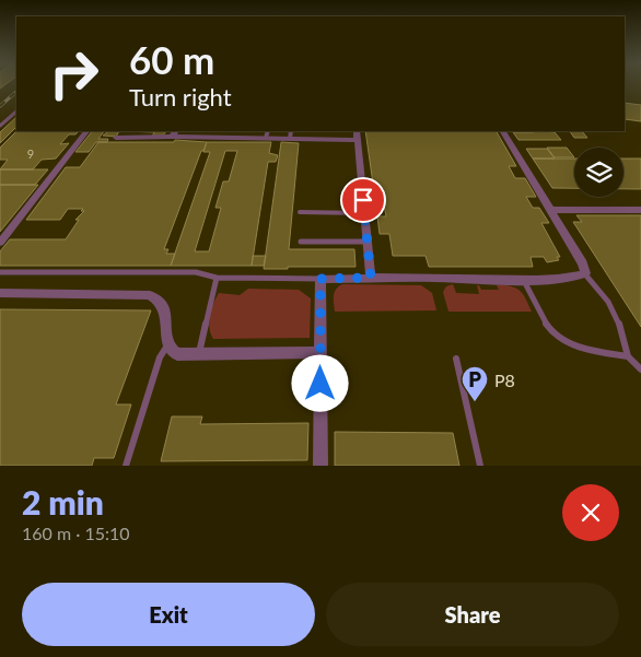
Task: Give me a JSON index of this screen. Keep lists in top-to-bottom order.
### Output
{
  "places": {
    "parking": ["P8"]
  },
  "house_numbers": ["9"],
  "page": {
    "turn": ["60 m", "Turn right"],
    "heading": ["2 min", "160 m · 15:10"],
    "buttons": ["Exit", "Share"]
  }
}
